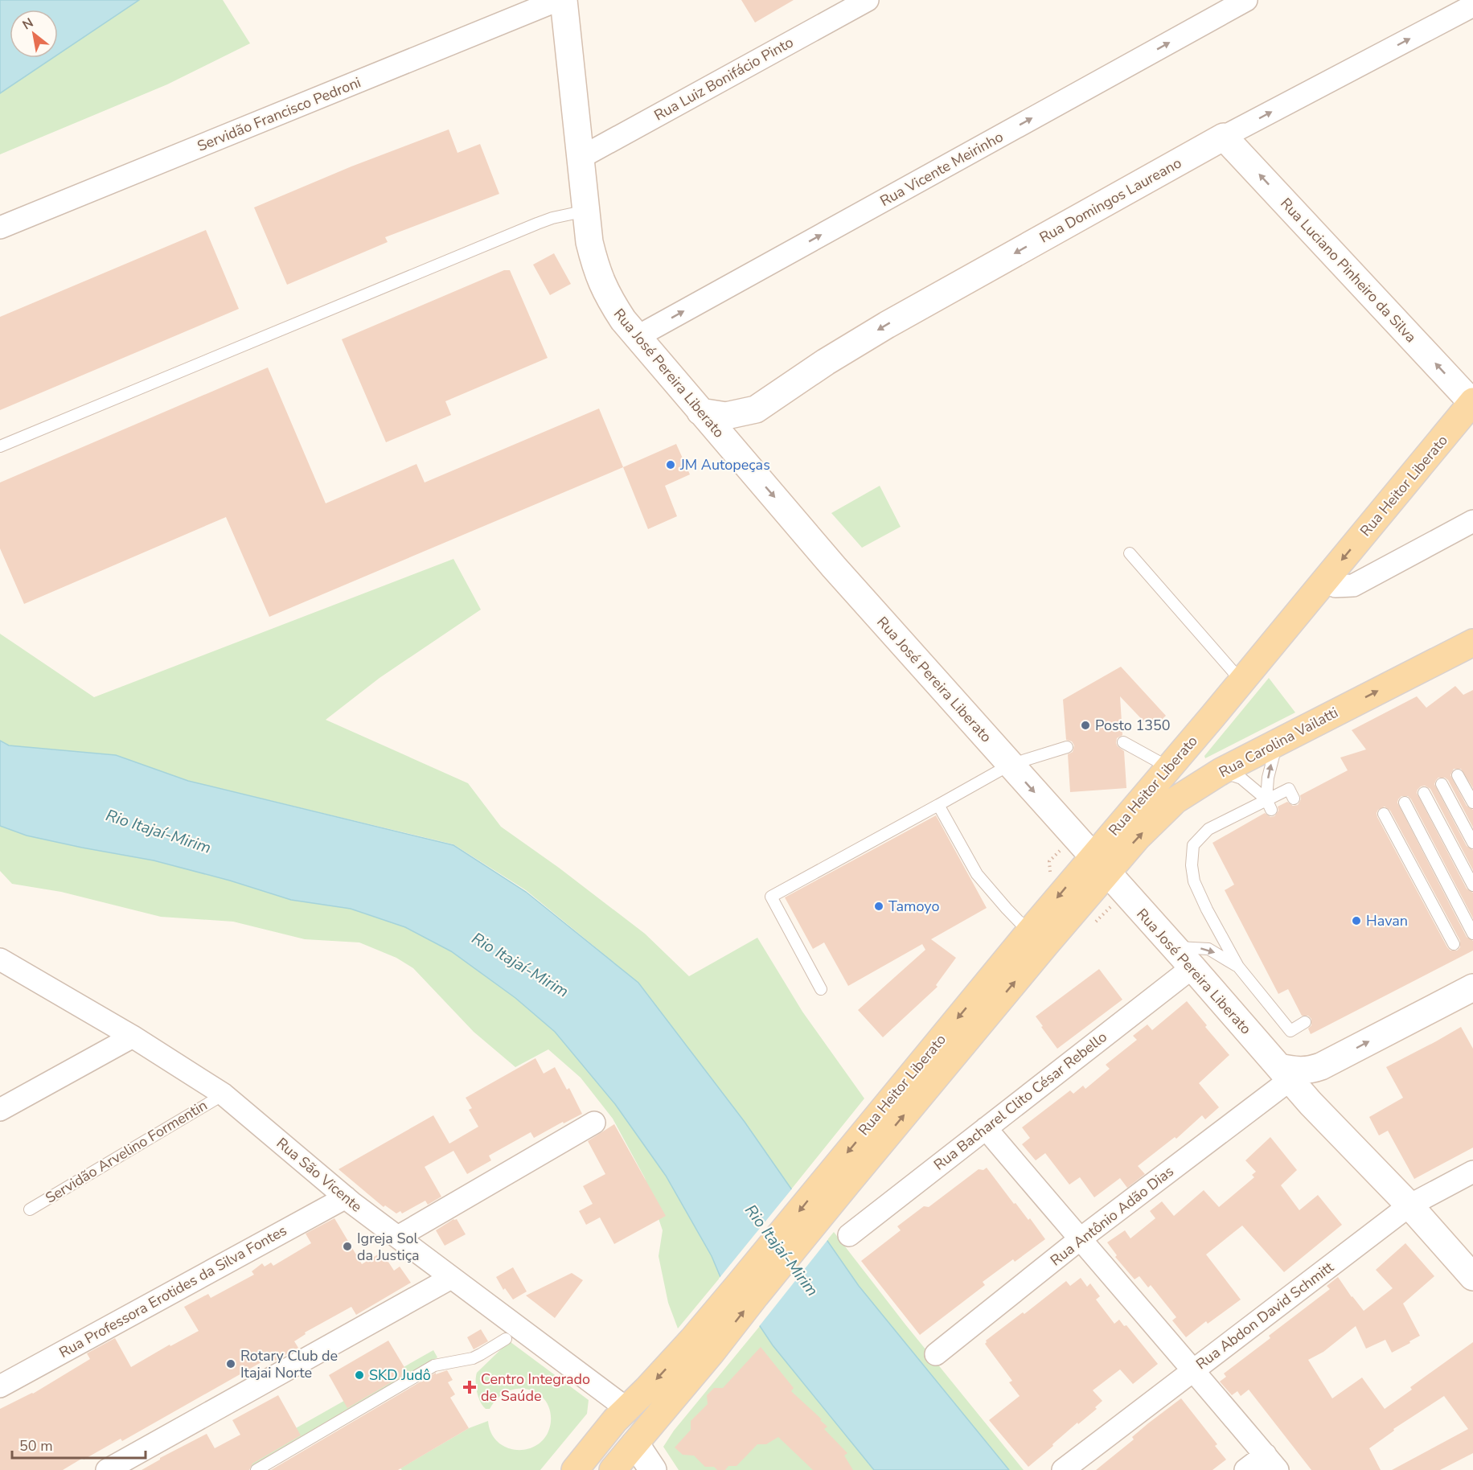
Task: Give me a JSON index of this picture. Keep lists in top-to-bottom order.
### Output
{
  "streets": {
    "main road": [
      "Rua Domingos Laureano",
      "Rua Luciano Pinheiro da Silva",
      "Rua José Pereira Liberato",
      "Rua Heitor Liberato",
      "Rua Carolina Vailatti"
    ],
    "street": [
      "Rua Luiz Bonifácio Pinto",
      "Servidão Francisco Pedroni",
      "Rua Vicente Meirinho",
      "Rua Bacharel Clito César Rebello",
      "Rua São Vicente",
      "Rua Antônio Adão Dias",
      "Rua Professora Erotides da Silva Fontes",
      "Rua Abdon David Schmitt"
    ],
    "lane": ["Servidão Arvelino Formentin"]
  },
  "crossings": [
    ["Rua Luiz Bonifácio Pinto", "Rua José Pereira Liberato"],
    ["Rua Vicente Meirinho", "Rua José Pereira Liberato"],
    ["Rua Domingos Laureano", "Rua Luciano Pinheiro da Silva"],
    ["Rua Domingos Laureano", "Rua José Pereira Liberato"],
    ["Rua Luciano Pinheiro da Silva", "Rua Heitor Liberato"],
    ["Rua José Pereira Liberato", "Rua Heitor Liberato"],
    ["Rua José Pereira Liberato", "Rua Carolina Vailatti"],
    ["Rua José Pereira Liberato", "Rua Bacharel Clito César Rebello"],
    ["Rua José Pereira Liberato", "Rua Antônio Adão Dias"],
    ["Rua José Pereira Liberato", "Rua Abdon David Schmitt"],
    ["Rua Heitor Liberato", "Rua Carolina Vailatti"],
    ["Servidão Arvelino Formentin", "Rua São Vicente"],
    ["Rua São Vicente", "Rua Professora Erotides da Silva Fontes"]
  ],
  "one_way": ["Rua Vicente Meirinho", "Rua Luciano Pinheiro da Silva", "Rua Carolina Vailatti"],
  "water": ["Rio Itajaí-Mirim"],
  "places": {
    "other": [
      "JM Autopeças",
      "Posto 1350",
      "Tamoyo",
      "Havan",
      "Igreja Sol da Justiça",
      "Rotary Club de Itajai Norte",
      "SKD Judô"
    ],
    "health": ["Centro Integrado de Saúde"]
  },
  "scale_bar": "50 m",
  "north": "top left"
}
